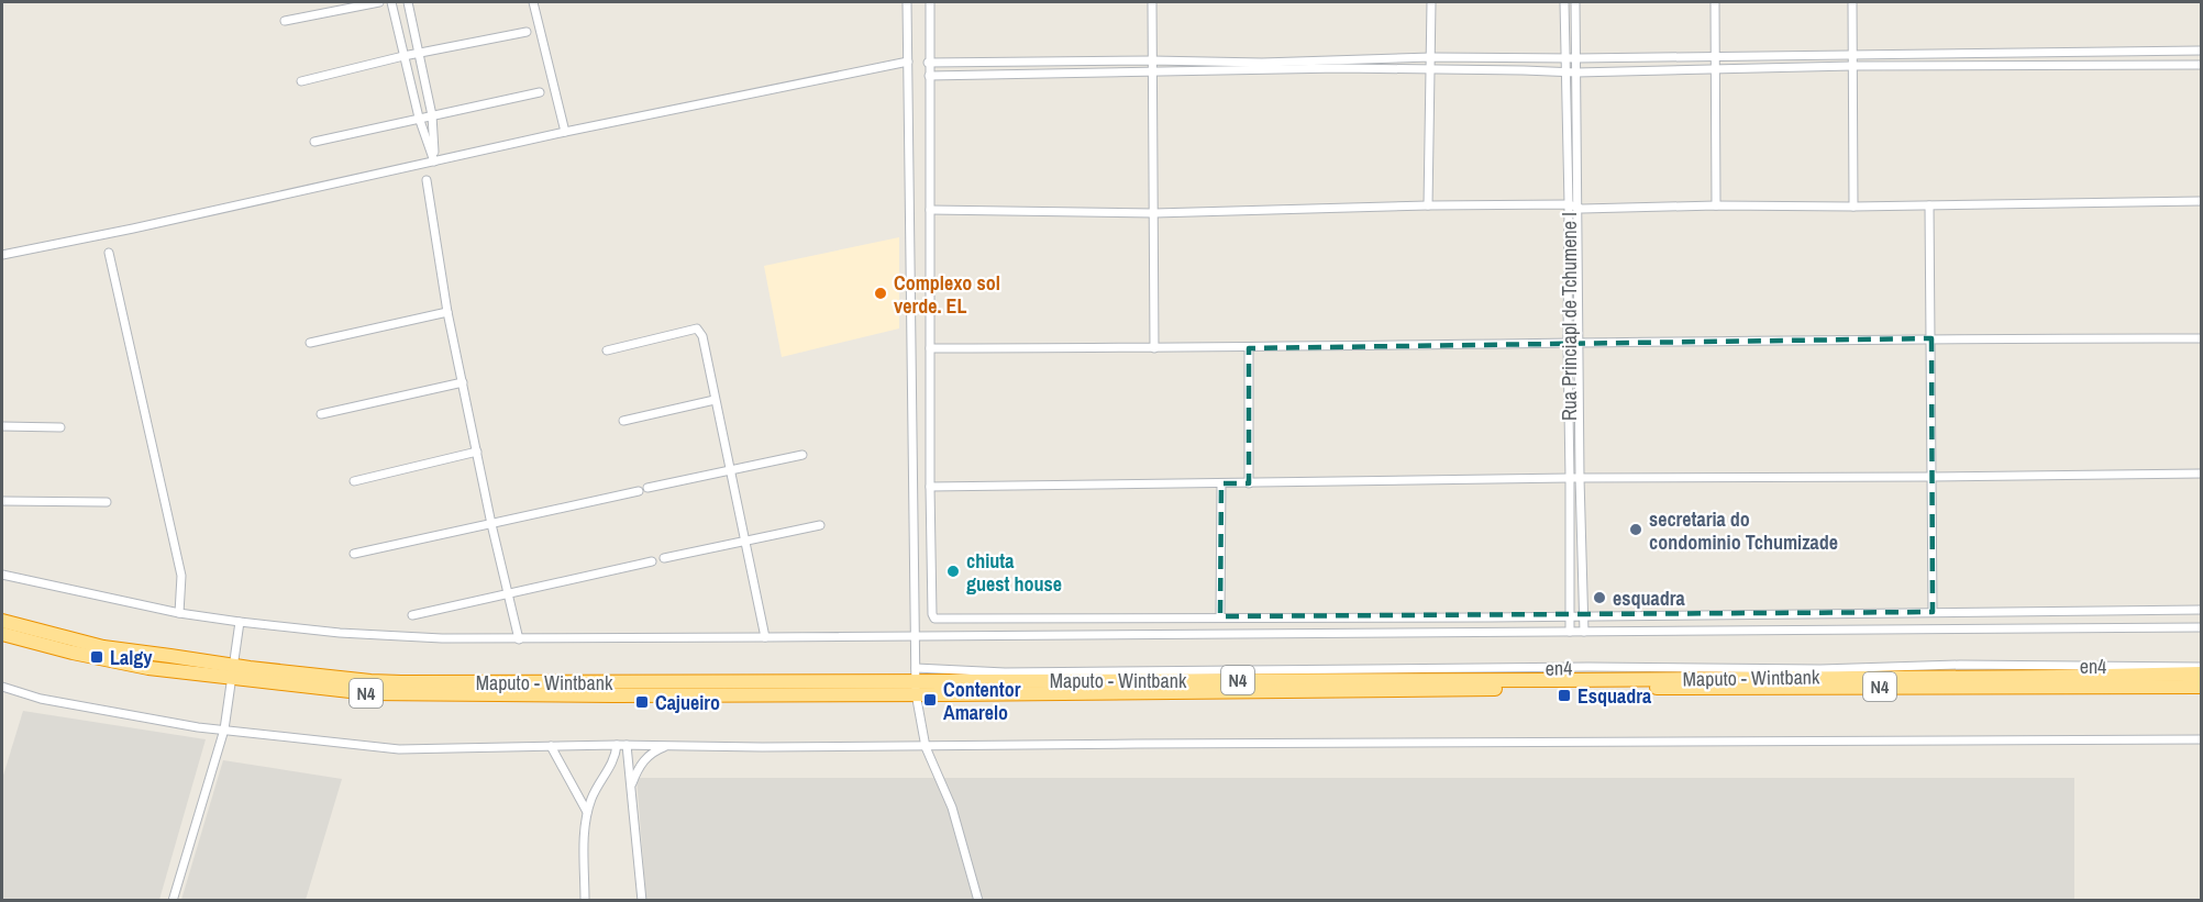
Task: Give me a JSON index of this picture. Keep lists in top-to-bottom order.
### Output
{
  "streets": {
    "highway": ["Maputo - Wintbank", "N4"],
    "street": ["Rua Princiapl de Tchumene I", "en4"]
  },
  "crossings": [
    ["en4", "Maputo - Wintbank"]
  ],
  "places": {
    "other": [
      "Complexo sol verde. EL",
      "secretaria do condominio Tchumizade",
      "chiuta guest house",
      "esquadra"
    ],
    "transit": [
      "Lalgy",
      "Esquadra",
      "Contentor Amarelo",
      "Cajueiro"
    ]
  }
}
